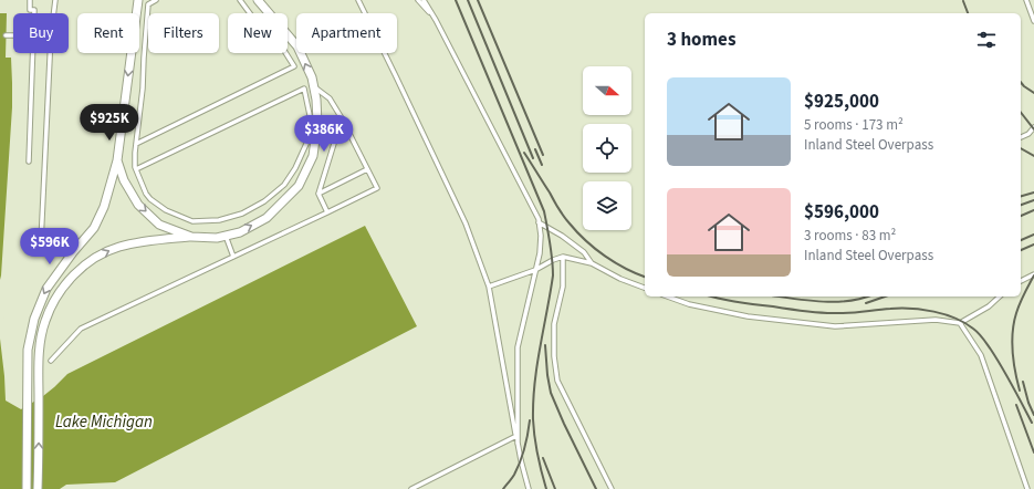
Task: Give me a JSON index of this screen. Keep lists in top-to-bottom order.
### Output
{
  "water": ["Lake Michigan"],
  "north": "right",
  "page": {
    "chip": [
      "Buy",
      "Rent",
      "Filters",
      "New",
      "Apartment"
    ],
    "heading": "3 homes",
    "list": [
      {
        "name": "$925,000",
        "note": "5 rooms · 173 m² · Inland Steel Overpass"
      },
      {
        "name": "$596,000",
        "note": "3 rooms · 83 m² · Inland Steel Overpass"
      }
    ],
    "price": ["$925K", "$386K", "$596K"]
  }
}
